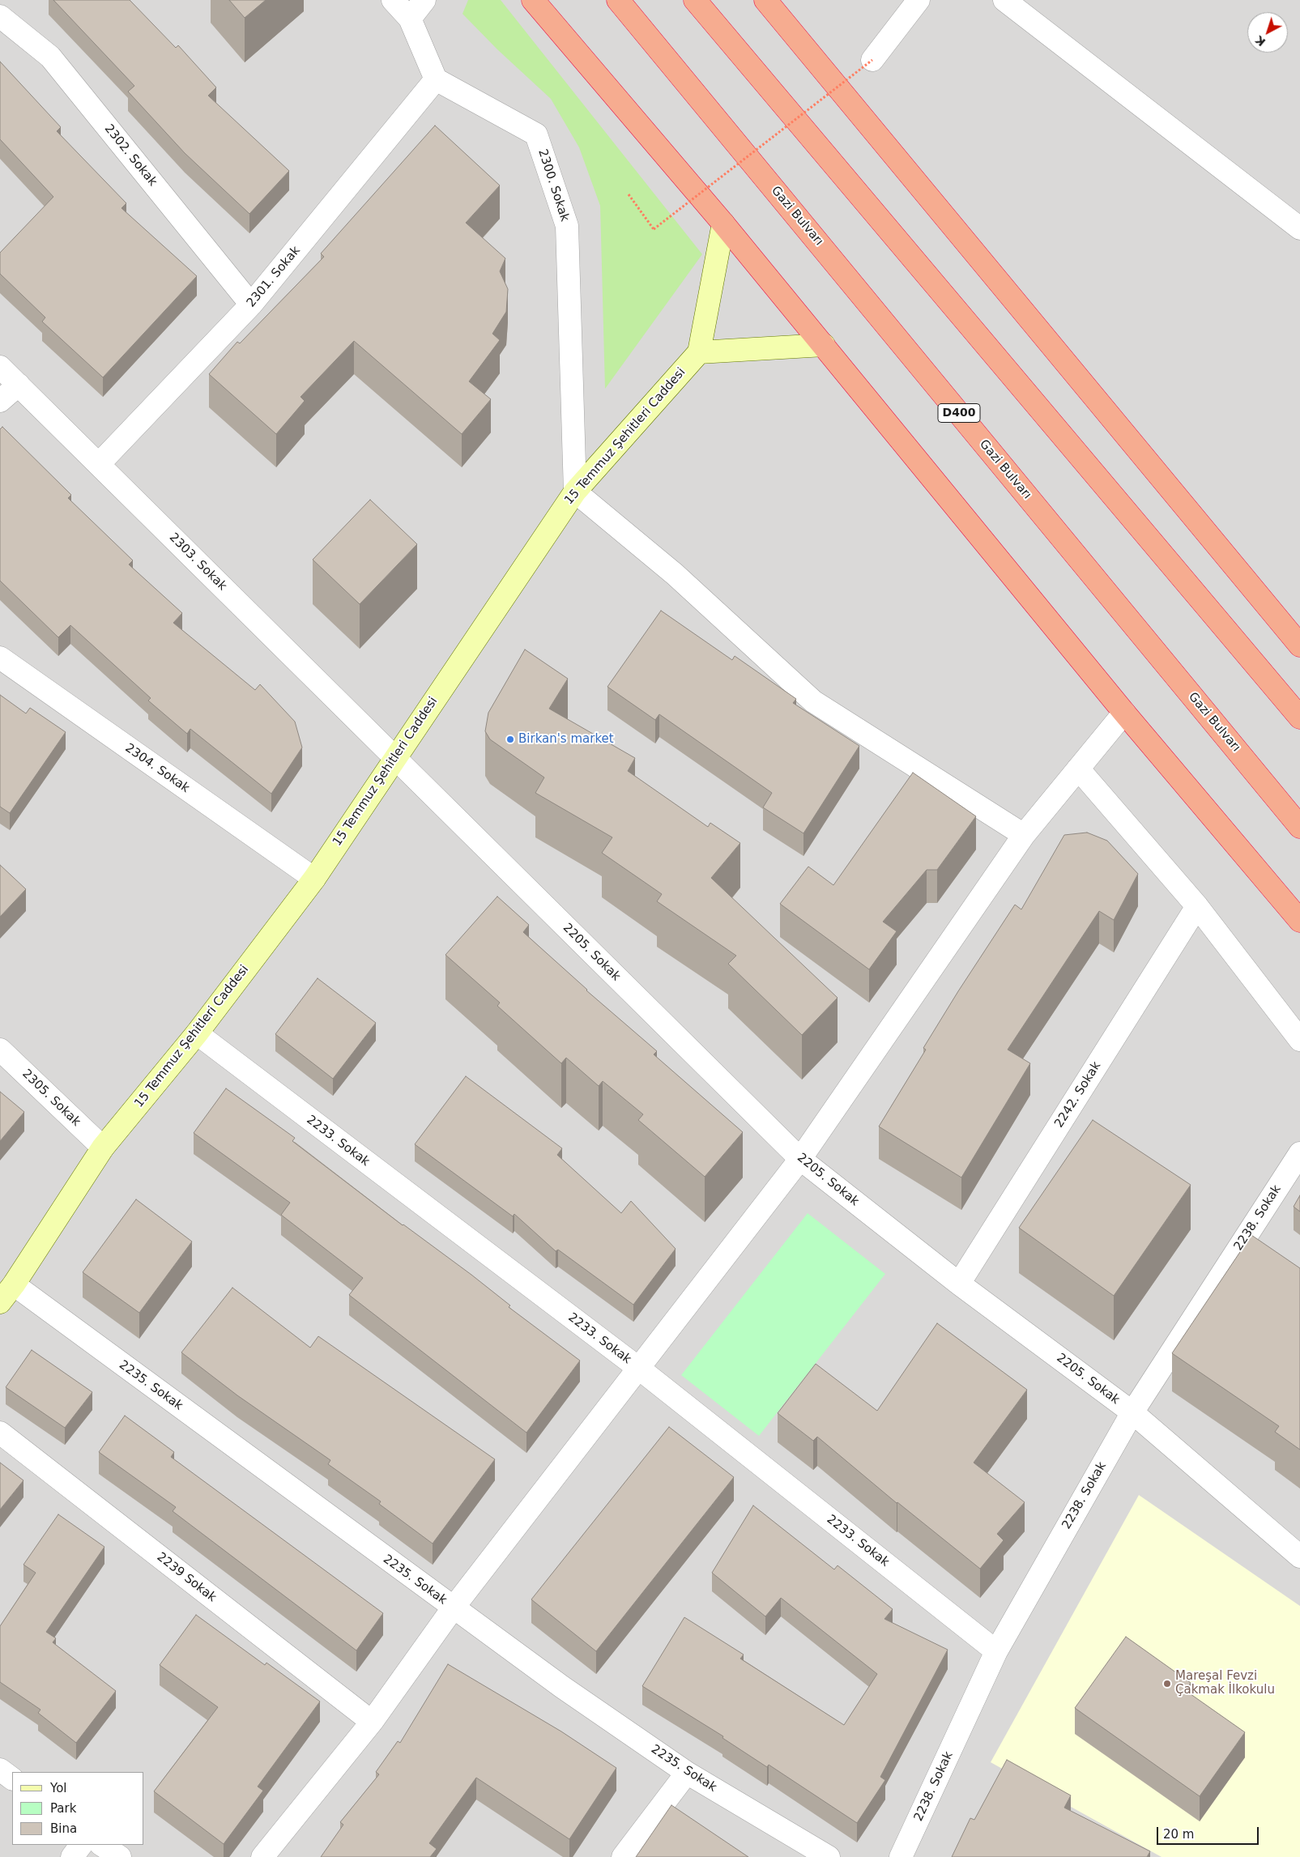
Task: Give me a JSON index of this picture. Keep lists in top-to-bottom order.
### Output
{
  "streets": {
    "highway": ["Gazi Bulvarı", "D400"],
    "main road": ["15 Temmuz Şehitleri Caddesi"],
    "street": [
      "2302. Sokak",
      "2300. Sokak",
      "2301. Sokak",
      "2303. Sokak",
      "2304. Sokak",
      "2205. Sokak",
      "2242. Sokak",
      "2305. Sokak",
      "2233. Sokak",
      "2238. Sokak",
      "2235. Sokak",
      "2239 Sokak"
    ]
  },
  "crossings": [
    ["2302. Sokak", "2301. Sokak"],
    ["2300. Sokak", "2301. Sokak"],
    ["2300. Sokak", "15 Temmuz Şehitleri Caddesi"],
    ["2301. Sokak", "2303. Sokak"],
    ["15 Temmuz Şehitleri Caddesi", "2303. Sokak"],
    ["15 Temmuz Şehitleri Caddesi", "2304. Sokak"],
    ["15 Temmuz Şehitleri Caddesi", "2205. Sokak"],
    ["15 Temmuz Şehitleri Caddesi", "2305. Sokak"],
    ["15 Temmuz Şehitleri Caddesi", "2233. Sokak"],
    ["15 Temmuz Şehitleri Caddesi", "2235. Sokak"],
    ["2303. Sokak", "2205. Sokak"],
    ["2205. Sokak", "2242. Sokak"],
    ["2205. Sokak", "2238. Sokak"],
    ["2233. Sokak", "2238. Sokak"]
  ],
  "places": ["Birkan's market", "Mareşal Fevzi Çakmak İlkokulu"],
  "legend": ["Yol", "Park", "Bina"],
  "scale_bar": "20 m",
  "north": "bottom left"
}
